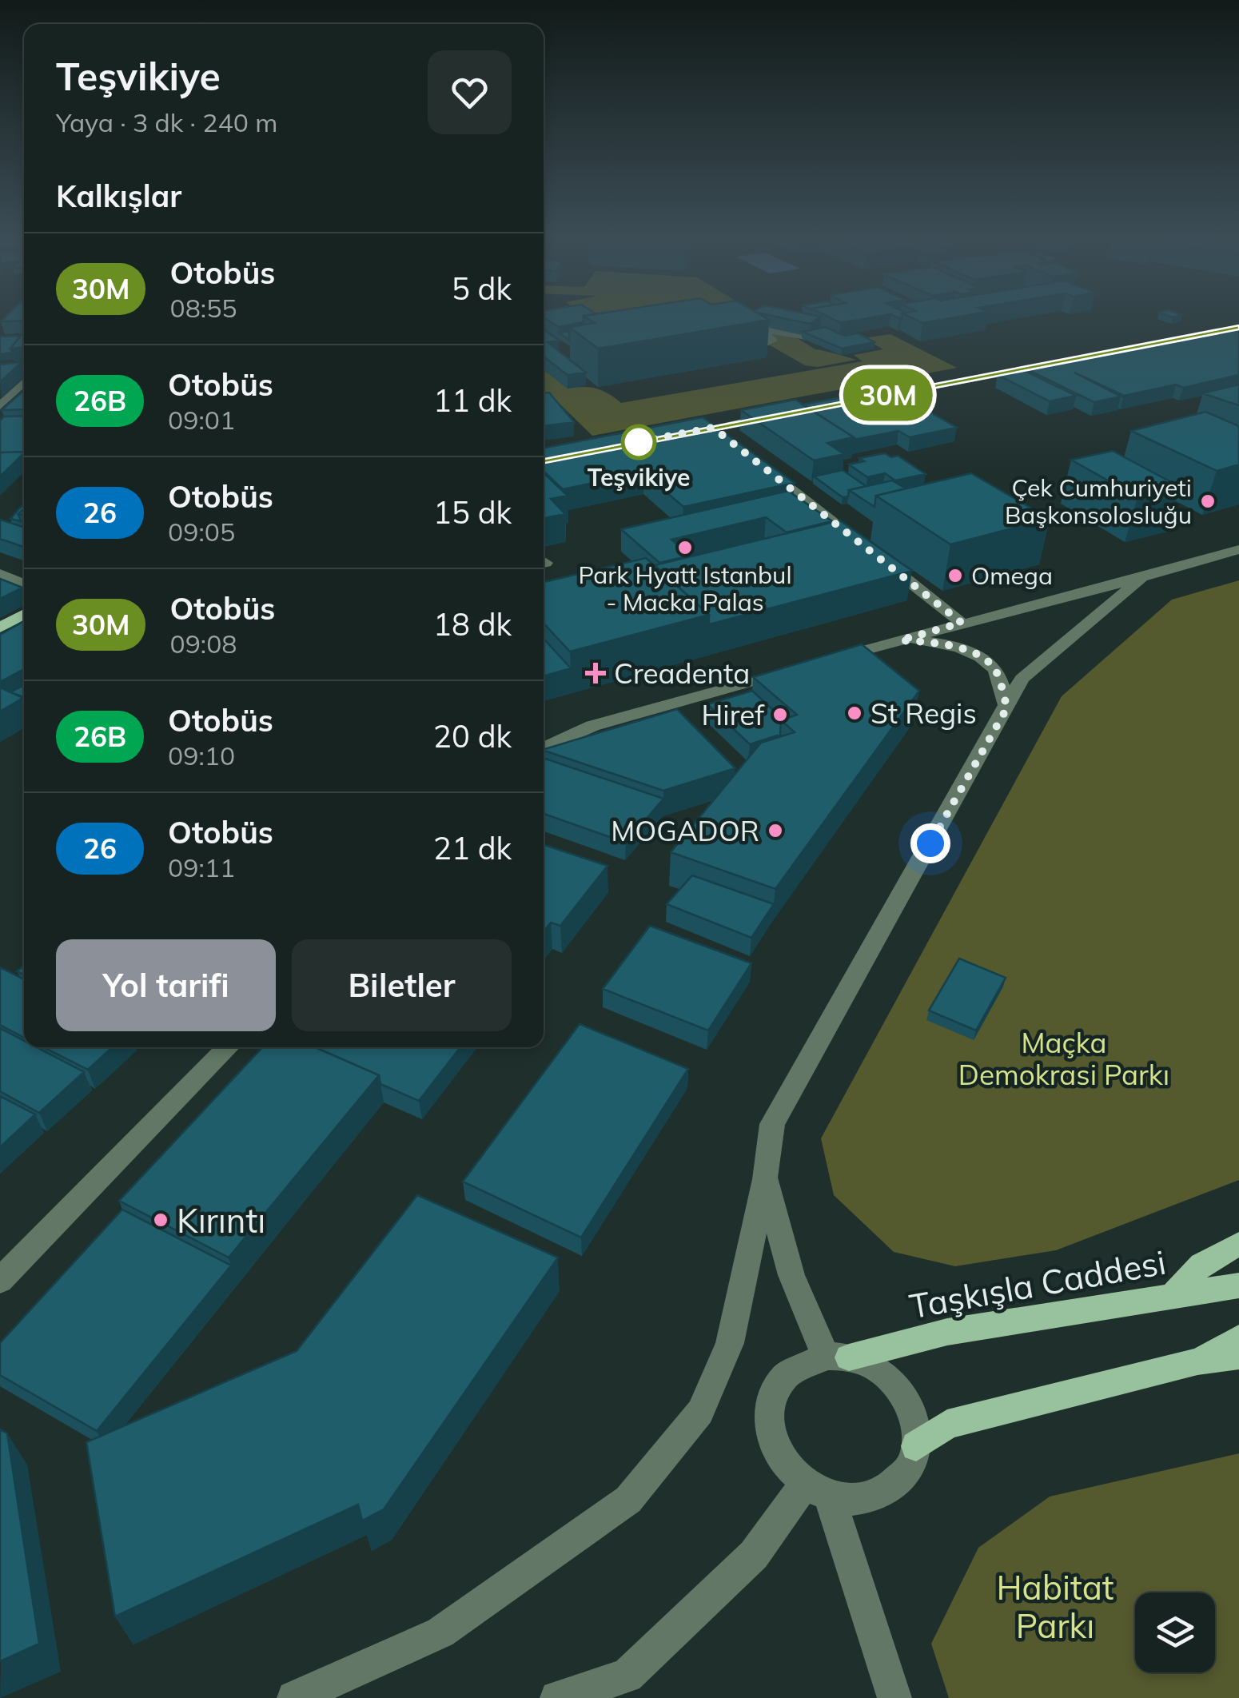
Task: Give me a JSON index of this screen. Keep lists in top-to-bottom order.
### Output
{
  "streets": {
    "main road": ["Taşkışla Caddesi"]
  },
  "parks": ["Maçka Demokrasi Parkı", "Habitat Parkı"],
  "places": {
    "other": [
      "Teşvikiye",
      "Çek Cumhuriyeti Başkonsolosluğu",
      "Park Hyatt Istanbul - Macka Palas",
      "Omega",
      "St Regis",
      "Hiref",
      "MOGADOR",
      "Kırıntı"
    ],
    "health": ["Creadenta"]
  },
  "lines": ["bus line 30M"],
  "page": {
    "on_map": "30M",
    "heading": [
      ["Teşvikiye", "Yaya · 3 dk · 240 m"],
      "Kalkışlar"
    ],
    "list": [
      {
        "mark": "30M",
        "name": "Otobüs",
        "note": "08:55",
        "value": "5 dk"
      },
      {
        "mark": "26B",
        "name": "Otobüs",
        "note": "09:01",
        "value": "11 dk"
      },
      {
        "mark": "26",
        "name": "Otobüs",
        "note": "09:05",
        "value": "15 dk"
      },
      {
        "mark": "30M",
        "name": "Otobüs",
        "note": "09:08",
        "value": "18 dk"
      },
      {
        "mark": "26B",
        "name": "Otobüs",
        "note": "09:10",
        "value": "20 dk"
      },
      {
        "mark": "26",
        "name": "Otobüs",
        "note": "09:11",
        "value": "21 dk"
      }
    ],
    "buttons": ["Yol tarifi", "Biletler"]
  }
}
